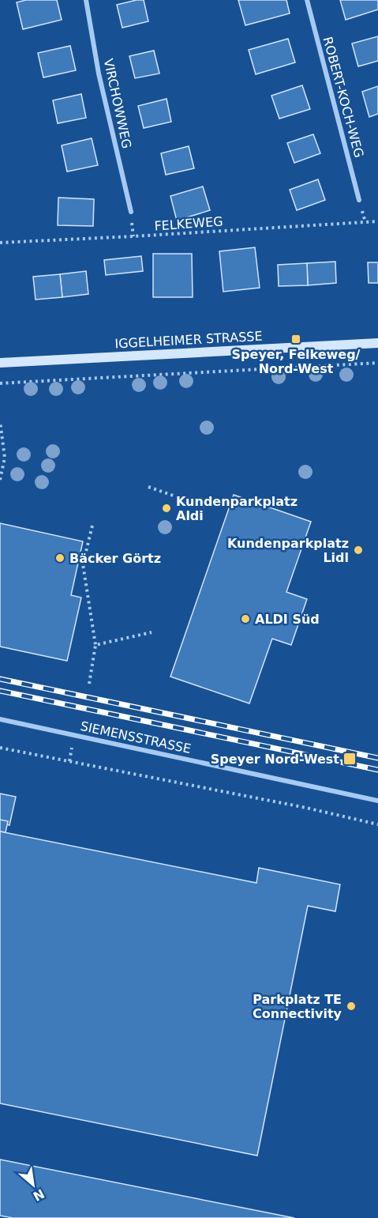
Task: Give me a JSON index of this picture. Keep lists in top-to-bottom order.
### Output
{
  "streets": {
    "main road": ["IGGELHEIMER STRASSE"],
    "street": ["ROBERT-KOCH-WEG", "VIRCHOWWEG", "SIEMENSSTRASSE"],
    "path": ["FELKEWEG"]
  },
  "places": {
    "transit": ["Speyer, Felkeweg/ Nord-West", "Speyer Nord-West"],
    "other": [
      "Kundenparkplatz Aldi",
      "Kundenparkplatz Lidl",
      "Bäcker Görtz",
      "ALDI Süd",
      "Parkplatz TE Connectivity"
    ]
  },
  "north": "bottom right"
}
